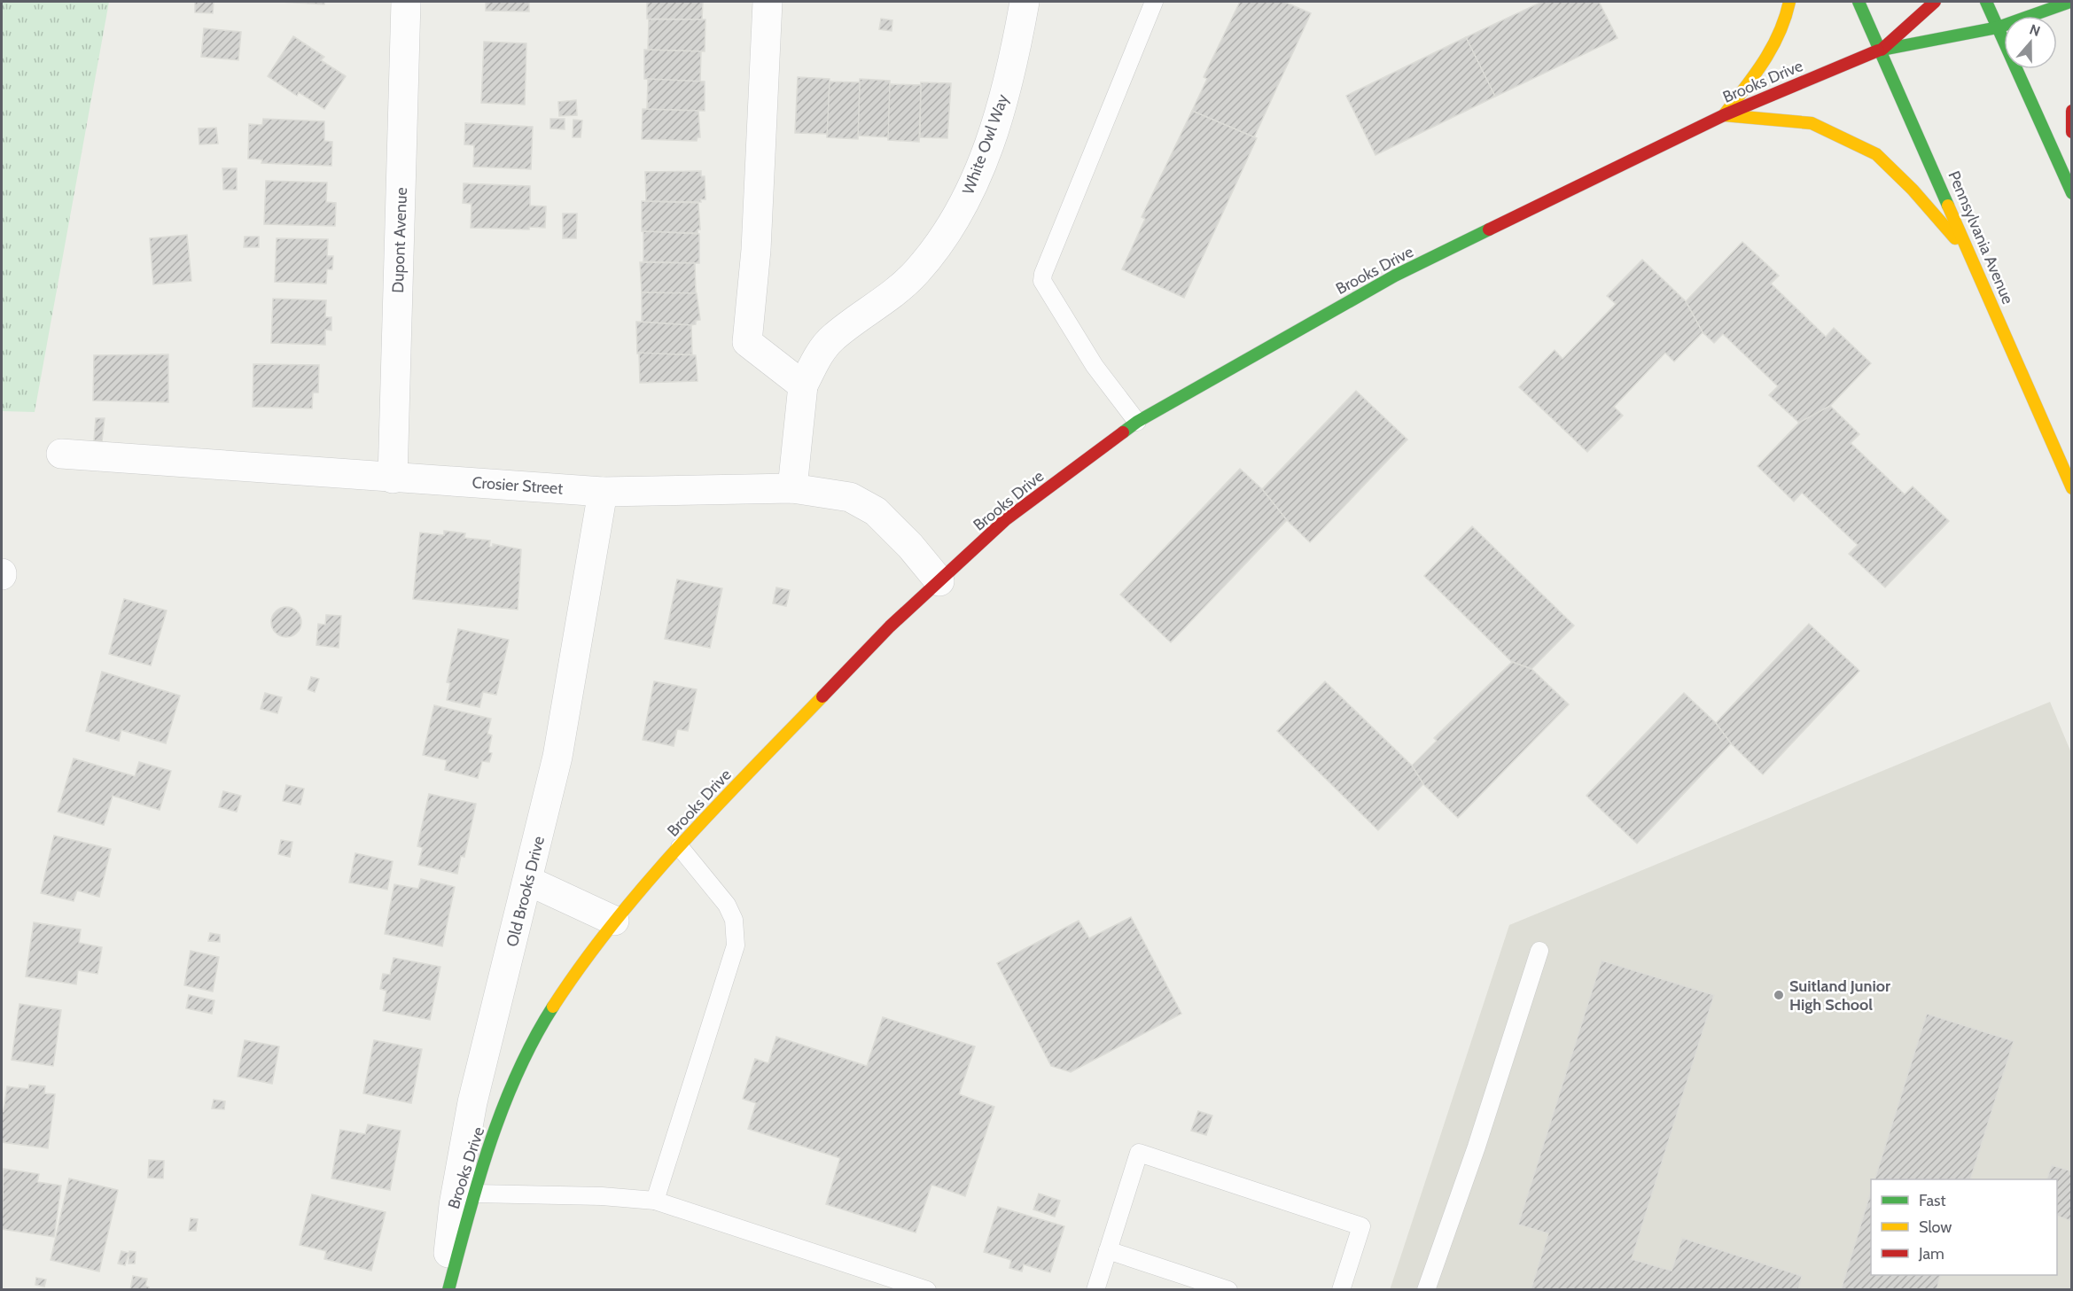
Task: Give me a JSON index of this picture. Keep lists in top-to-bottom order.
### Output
{
  "streets": {
    "main road": ["Brooks Drive", "Pennsylvania Avenue"],
    "street": [
      "White Owl Way",
      "Dupont Avenue",
      "Crosier Street",
      "Old Brooks Drive"
    ]
  },
  "crossings": [
    ["Brooks Drive", "Pennsylvania Avenue"],
    ["Brooks Drive", "Crosier Street"],
    ["Brooks Drive", "Old Brooks Drive"],
    ["White Owl Way", "Crosier Street"],
    ["Dupont Avenue", "Crosier Street"],
    ["Crosier Street", "Old Brooks Drive"]
  ],
  "places": ["Suitland Junior High School"],
  "legend": ["Fast", "Slow", "Jam"],
  "north": "top"
}
